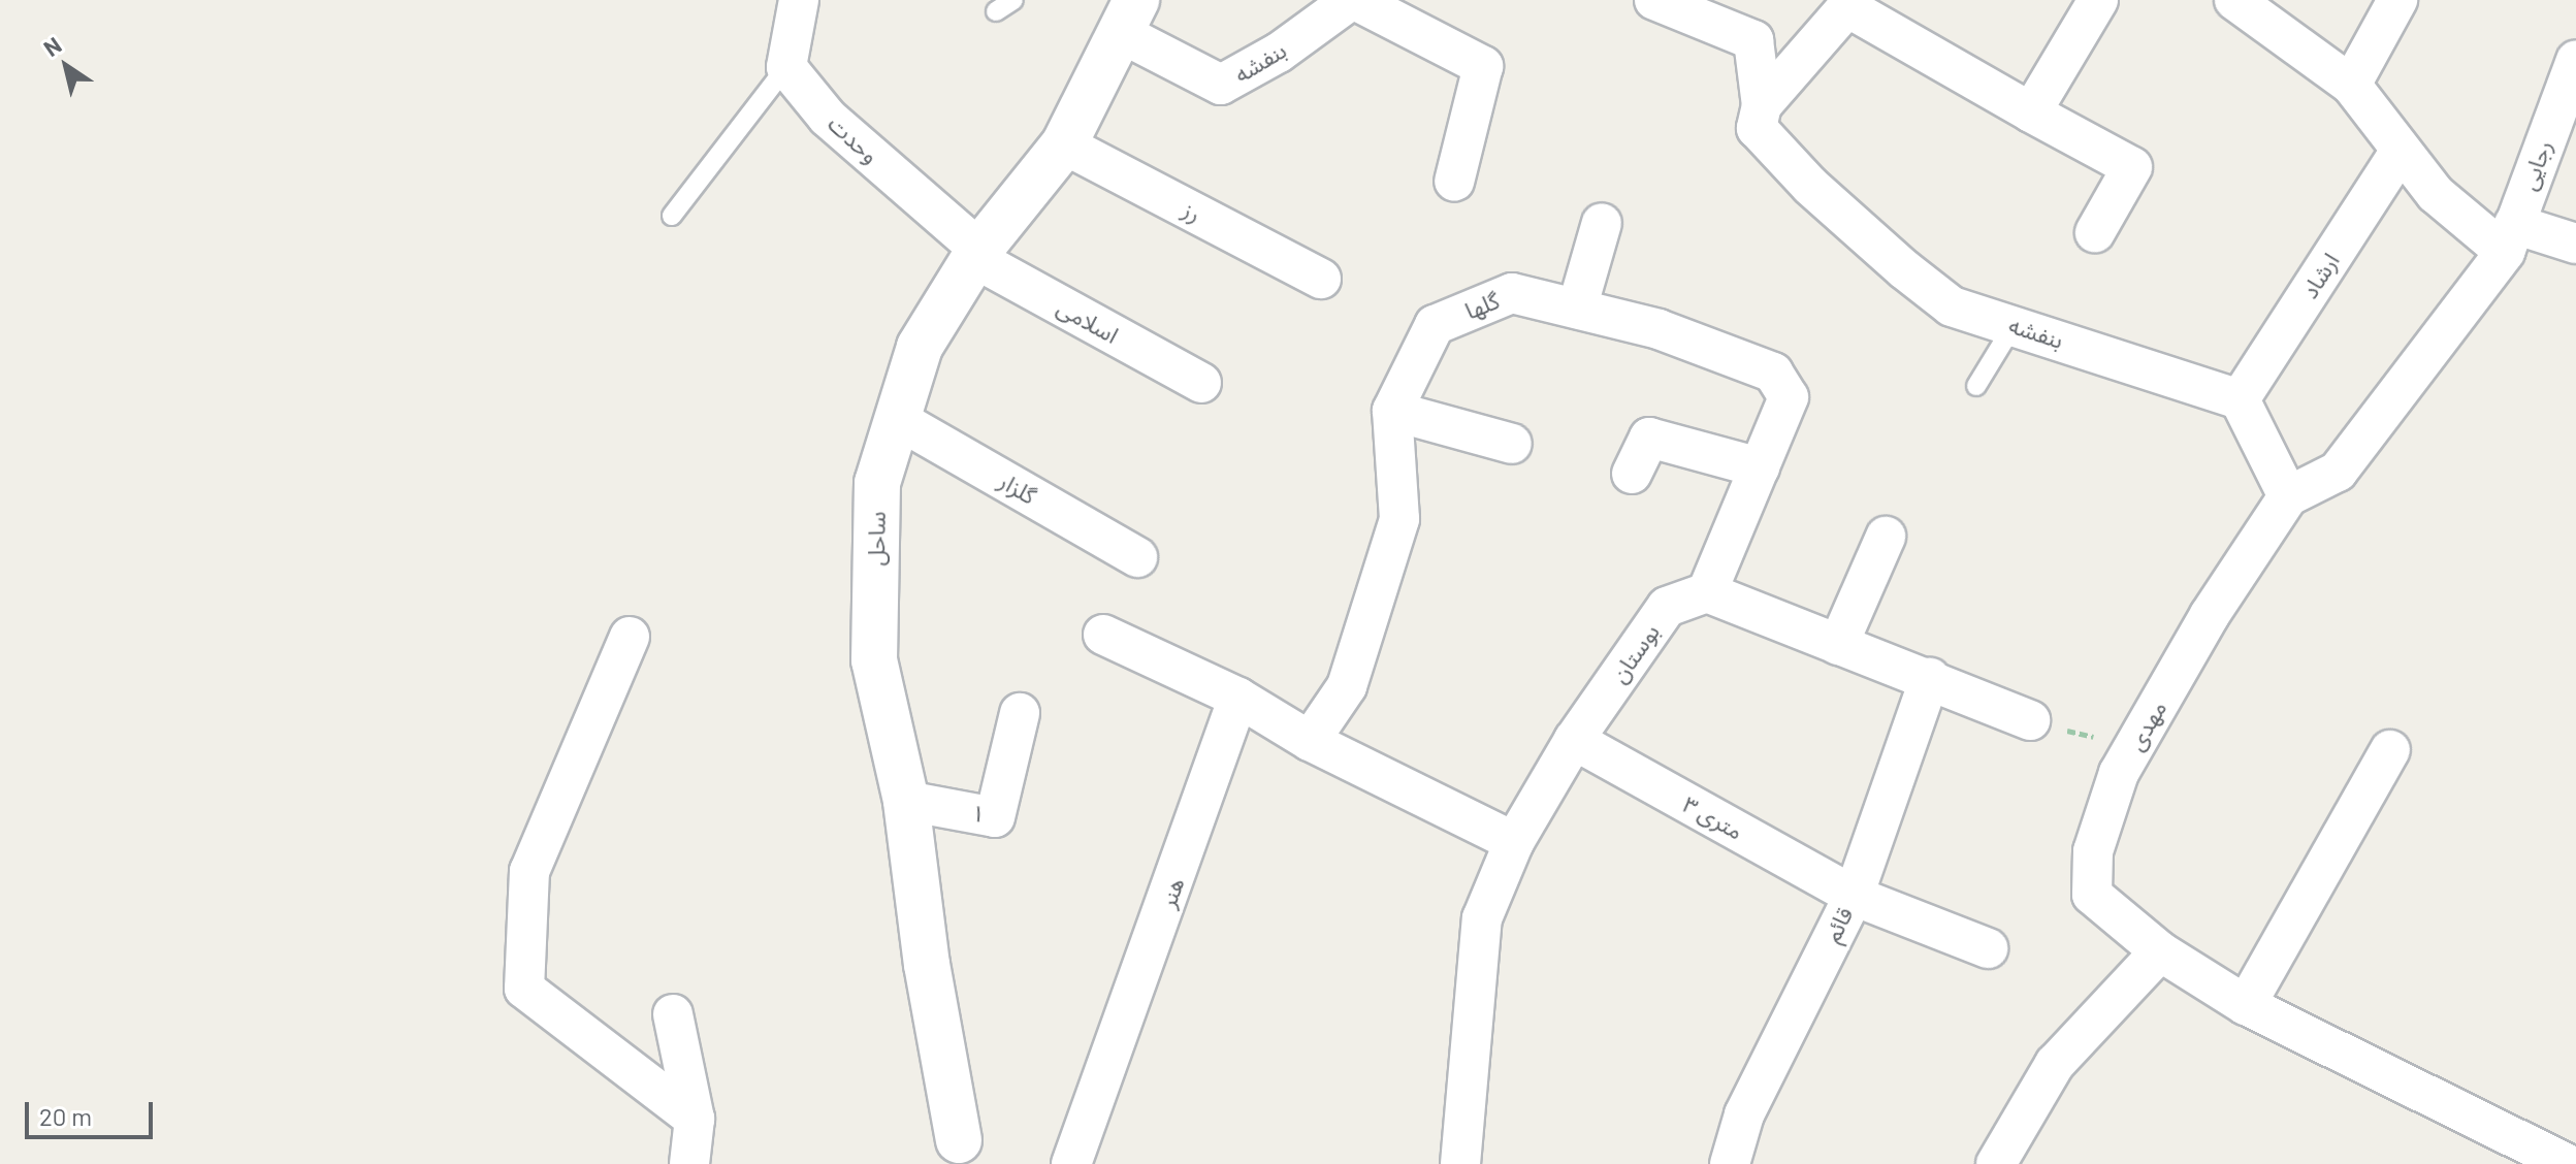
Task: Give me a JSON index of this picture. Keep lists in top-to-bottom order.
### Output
{
  "streets": {
    "street": [
      "بنفشه",
      "وحدت",
      "رجایی",
      "رز",
      "ارشاد",
      "گلها",
      "اسلامی",
      "گلزار",
      "ساحل",
      "بوستان",
      "مهدی",
      "۱",
      "۳ متری",
      "هنر",
      "قائم"
    ]
  },
  "crossings": [
    ["بنفشه", "ارشاد"],
    ["بنفشه", "ساحل"],
    ["وحدت", "اسلامی"],
    ["وحدت", "ساحل"],
    ["رز", "ساحل"],
    ["گلها", "بوستان"],
    ["اسلامی", "ساحل"],
    ["گلزار", "ساحل"],
    ["ساحل", "۱"],
    ["بوستان", "۳ متری"],
    ["۳ متری", "قائم"]
  ],
  "scale_bar": "20 m",
  "north": "top left"
}
